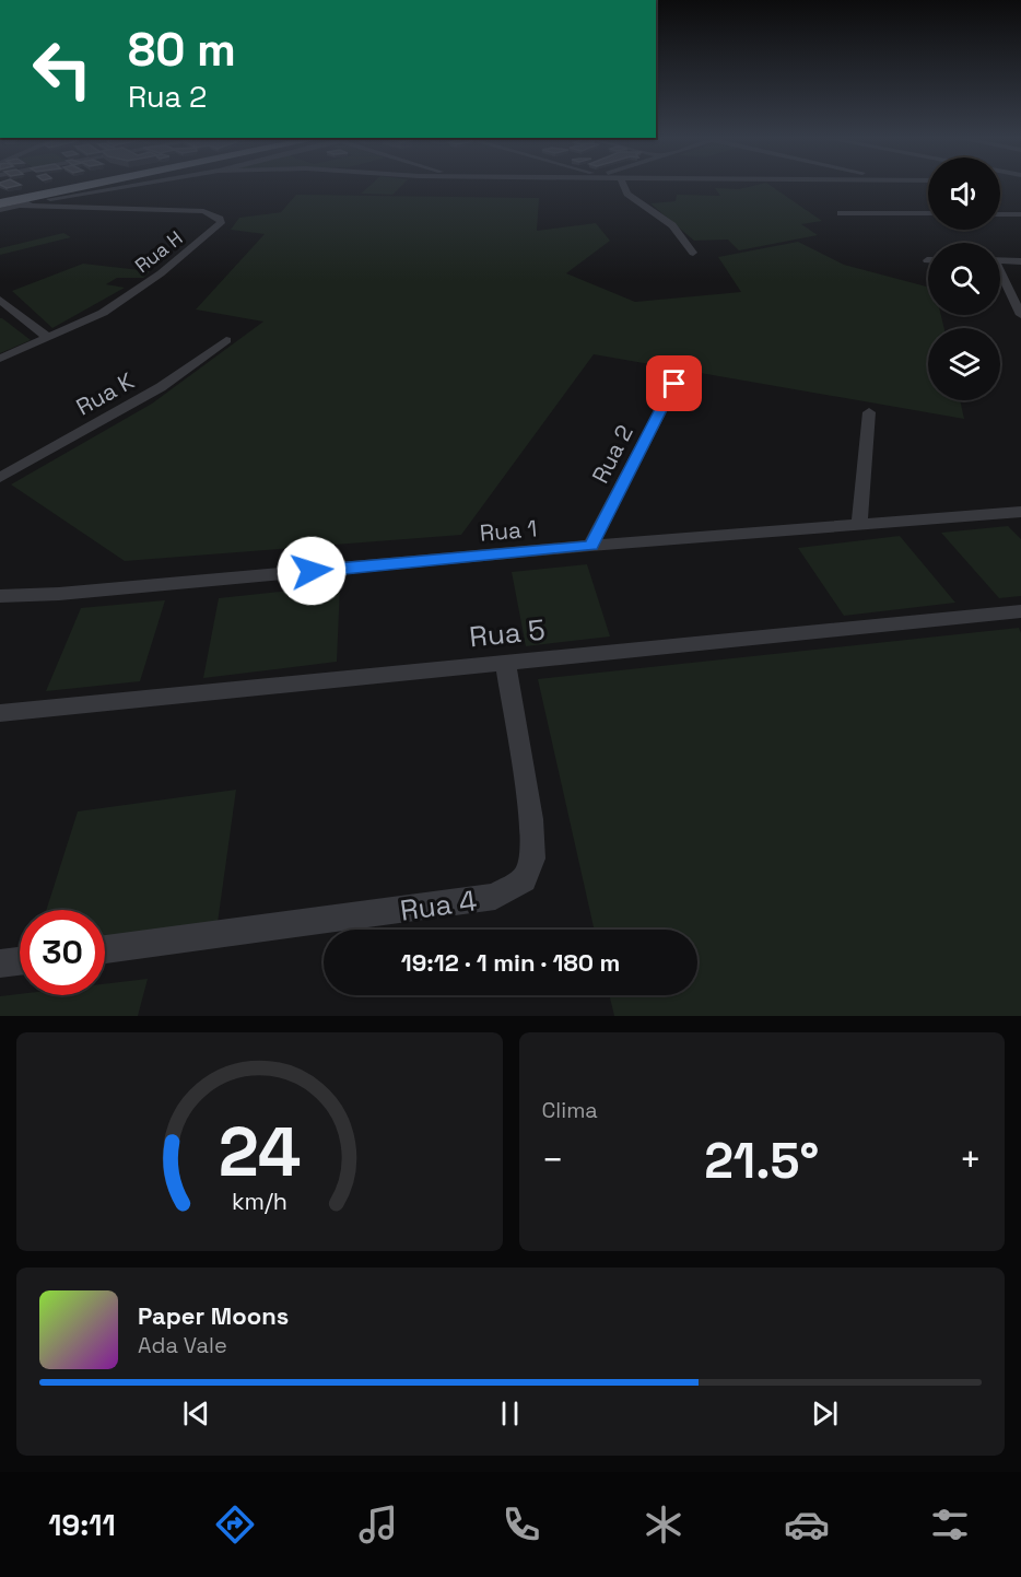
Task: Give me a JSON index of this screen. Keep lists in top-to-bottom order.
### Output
{
  "streets": {
    "street": [
      "Rua H",
      "Rua K",
      "Rua 2",
      "Rua 1",
      "Rua 5",
      "Rua 4"
    ]
  },
  "crossings": [
    ["Rua 2", "Rua 1"],
    ["Rua 5", "Rua 4"]
  ],
  "page": {
    "turn": ["80 m", "Rua 2"],
    "limit": "30",
    "trip": "19:12 · 1 min · 180 m",
    "tile": "Clima",
    "heat": ["−", "21.5°", "+"],
    "song": ["Paper Moons", "Ada Vale"],
    "tabs": "19:11",
    "gauge": ["24", "km/h"]
  }
}
